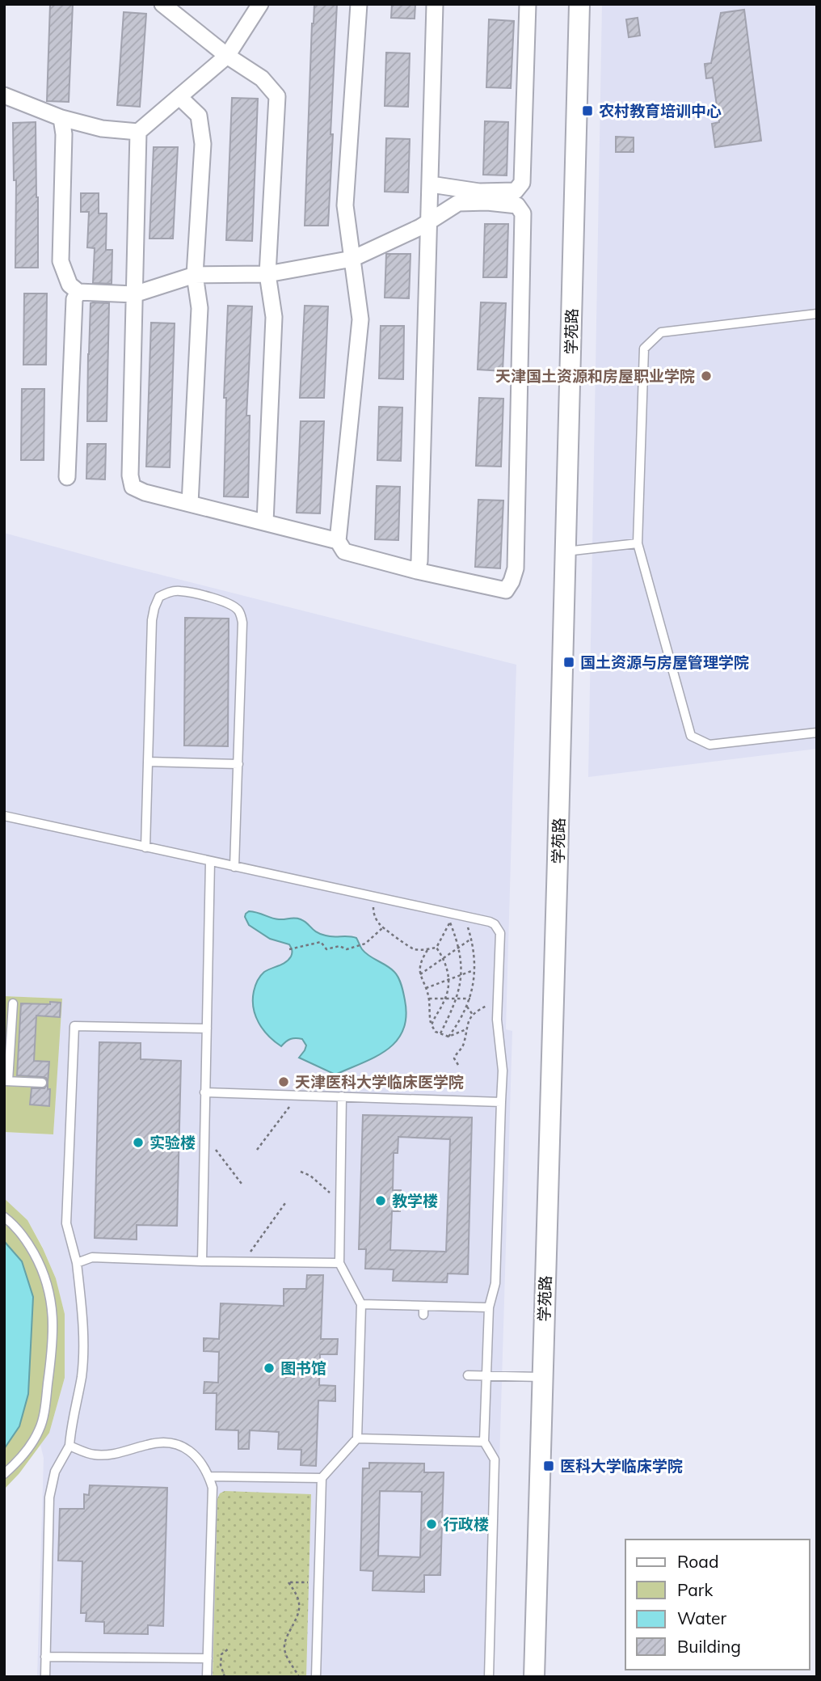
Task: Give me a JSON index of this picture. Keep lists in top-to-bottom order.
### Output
{
  "streets": {
    "street": ["学苑路"]
  },
  "places": {
    "transit": ["农村教育培训中心", "国土资源与房屋管理学院", "医科大学临床学院"],
    "other": [
      "天津国土资源和房屋职业学院",
      "天津医科大学临床医学院",
      "实验楼",
      "教学楼",
      "图书馆",
      "行政楼"
    ]
  },
  "legend": [
    "Road",
    "Park",
    "Water",
    "Building"
  ]
}
